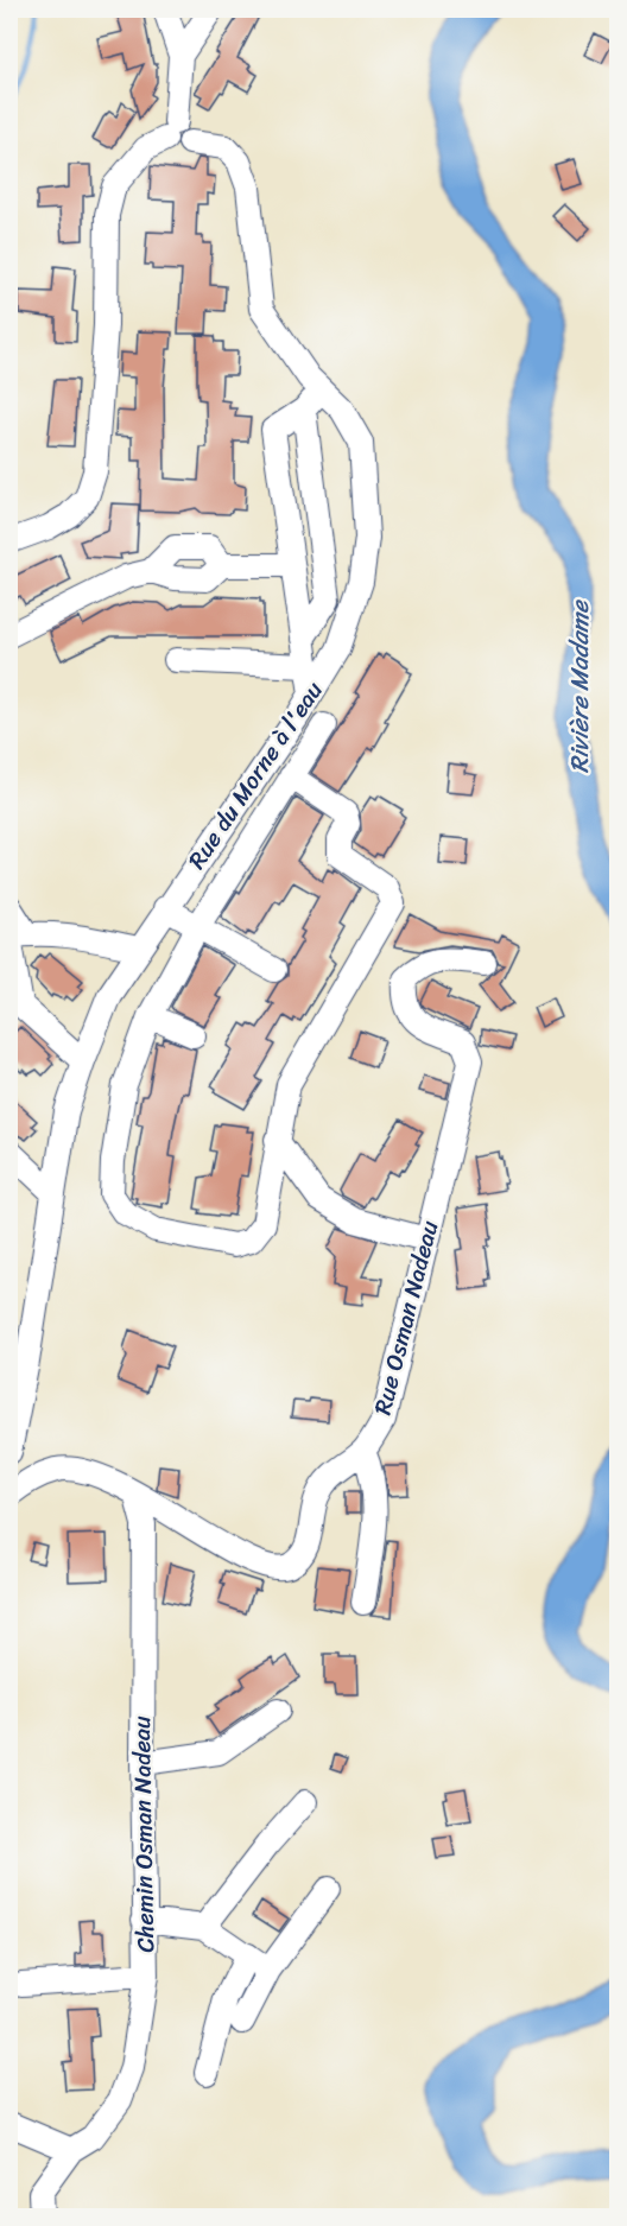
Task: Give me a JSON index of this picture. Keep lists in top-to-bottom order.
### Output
{
  "streets": {
    "street": ["Rue du Morne à l'eau", "Rue Osman Nadeau", "Chemin Osman Nadeau"]
  },
  "crossings": [
    ["Rue Osman Nadeau", "Chemin Osman Nadeau"]
  ],
  "water": ["Rivière Madame"]
}
